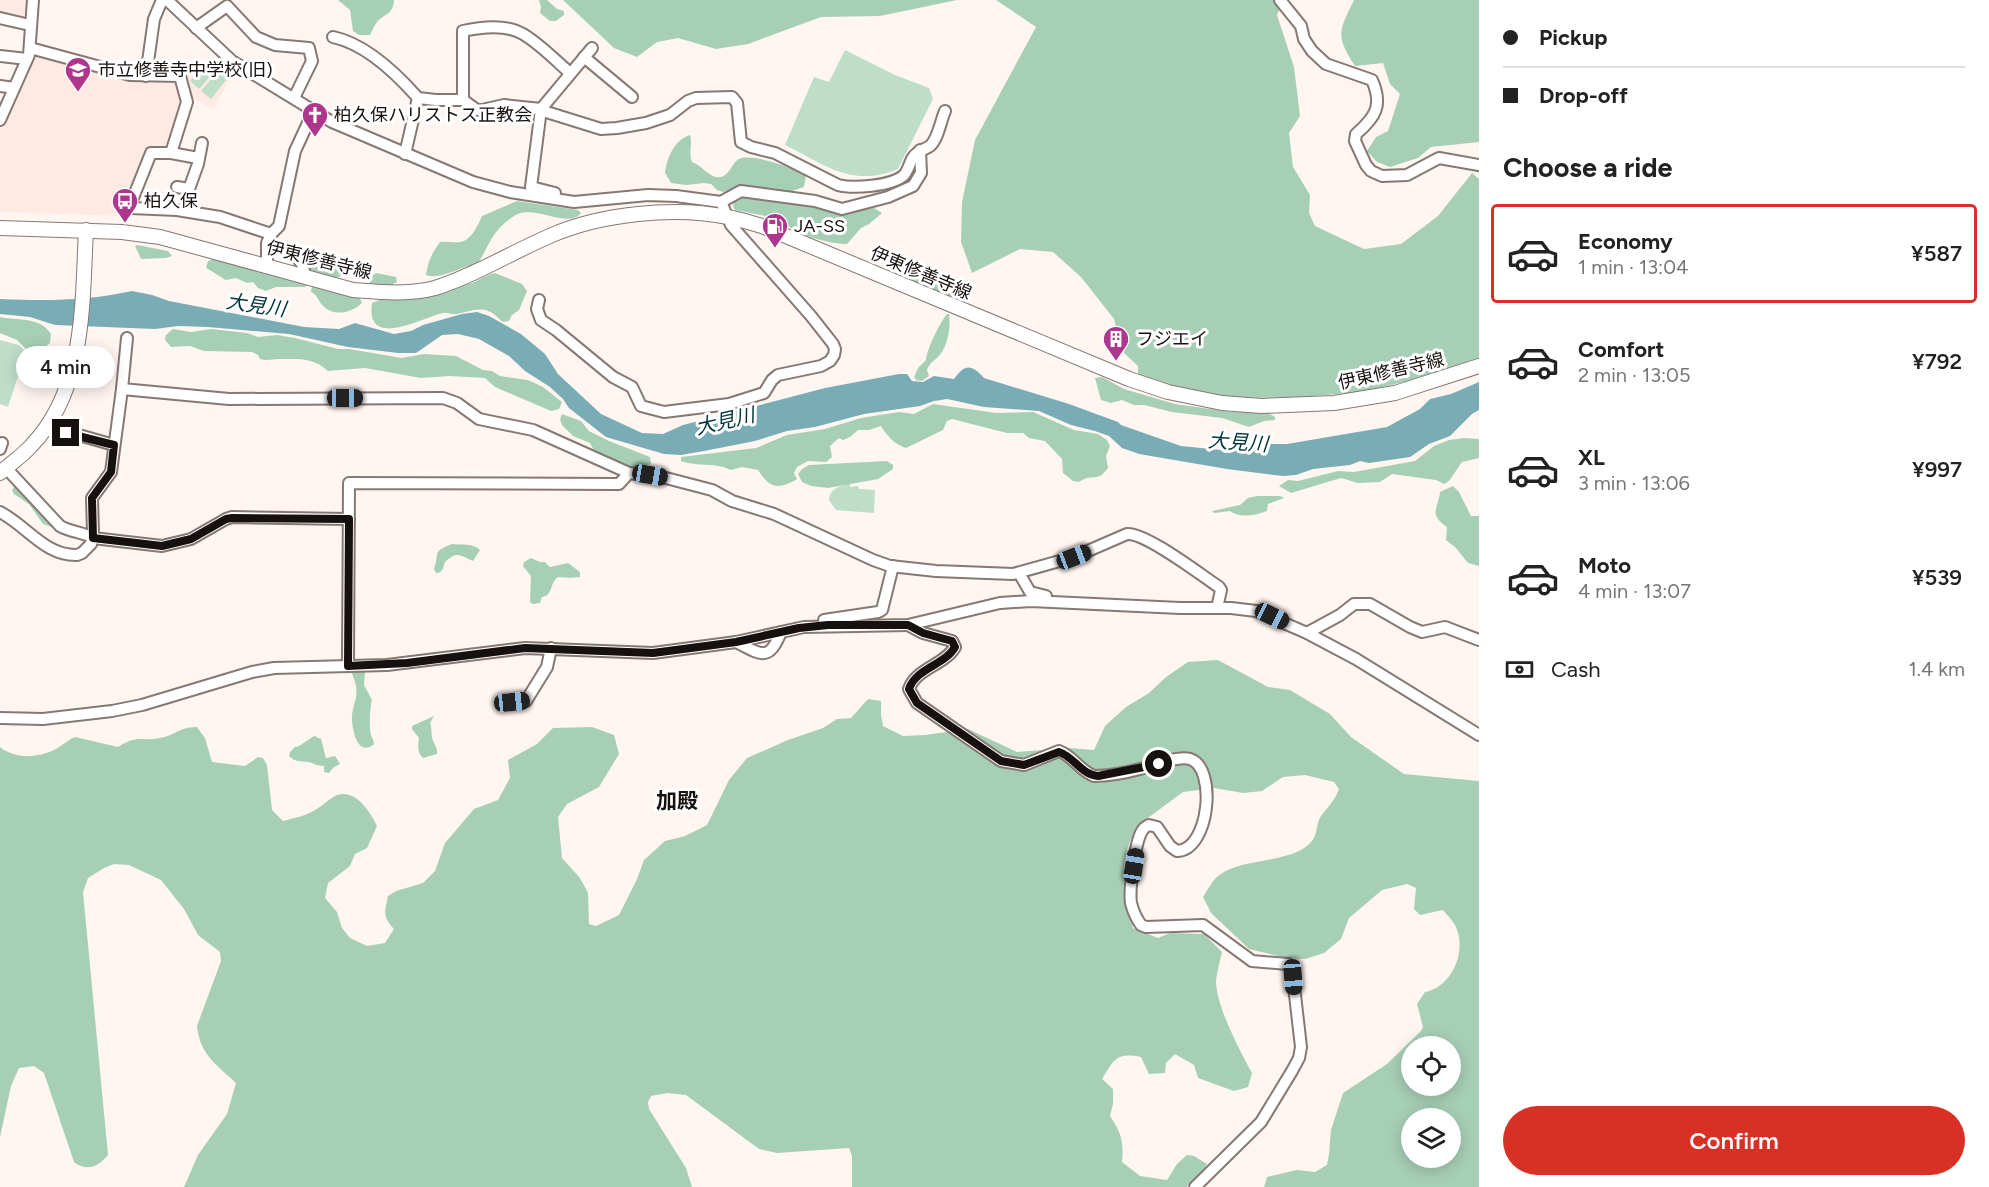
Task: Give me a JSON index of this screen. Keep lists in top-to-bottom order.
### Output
{
  "streets": {
    "main road": ["伊東修善寺線"]
  },
  "districts": ["加殿"],
  "water": ["大見川"],
  "places": {
    "school or university": ["市立修善寺中学校(旧)"],
    "church": ["柏久保ハリストス正教会"],
    "bus stop": ["柏久保"],
    "fuel station": ["JA-SS"],
    "building": ["フジエイ"]
  },
  "page": {
    "banner": ["Pickup", "Drop-off"],
    "heading": "Choose a ride",
    "list": [
      {
        "name": "Economy",
        "note": "1 min · 13:04",
        "value": "¥587"
      },
      {
        "name": "Comfort",
        "note": "2 min · 13:05",
        "value": "¥792"
      },
      {
        "name": "XL",
        "note": "3 min · 13:06",
        "value": "¥997"
      },
      {
        "name": "Moto",
        "note": "4 min · 13:07",
        "value": "¥539"
      }
    ],
    "bubble": "4 min",
    "pay": ["Cash", "1.4 km"],
    "buttons": "Confirm"
  }
}
